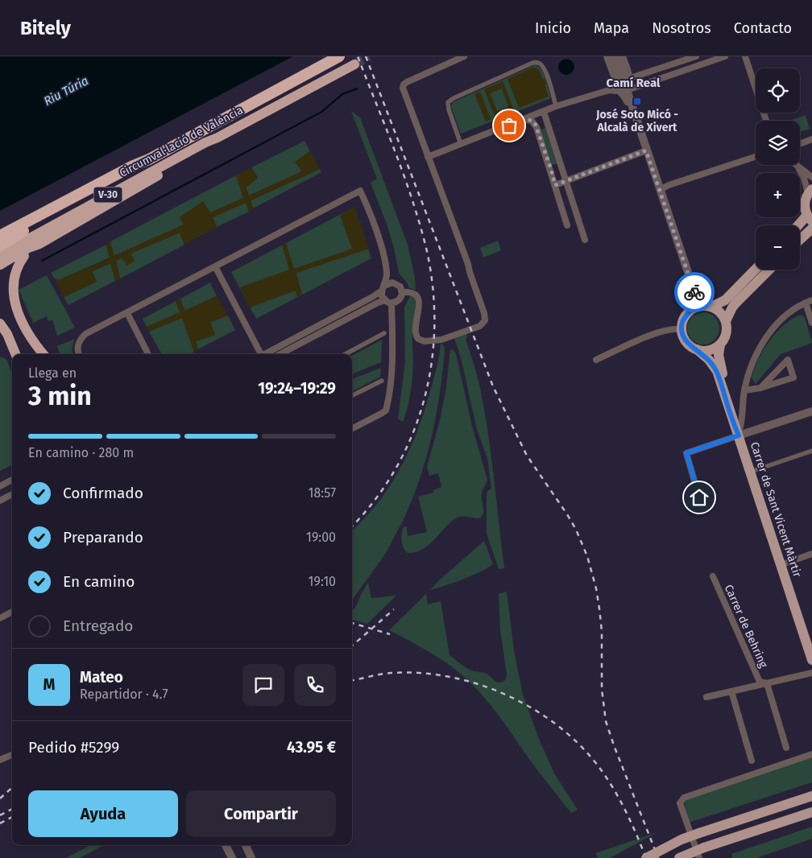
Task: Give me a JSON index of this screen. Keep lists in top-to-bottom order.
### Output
{
  "streets": {
    "highway": ["Circumval·lació de València", "V-30"],
    "main road": ["Carrer de Sant Vicent Màrtir"],
    "street": ["Carrer de Behring"]
  },
  "districts": ["Camí Real"],
  "water": ["Riu Túria"],
  "places": {
    "transit": ["José Soto Micó - Alcalà de Xivert"]
  },
  "page": {
    "header": "Bitely",
    "nav": [
      "Inicio",
      "Mapa",
      "Nosotros",
      "Contacto"
    ],
    "map_buttons": ["+", "−"],
    "heading": ["3 min", "Llega en", "19:24–19:29"],
    "panel": [
      "Mateo",
      "Repartidor · 4.7",
      "Pedido #5299",
      "43.95 €"
    ],
    "bar": "En camino · 280 m",
    "list": [
      ["Confirmado", "18:57"],
      ["Preparando", "19:00"],
      ["En camino", "19:10"],
      "Entregado"
    ],
    "round": "M",
    "buttons": ["Ayuda", "Compartir"]
  }
}
